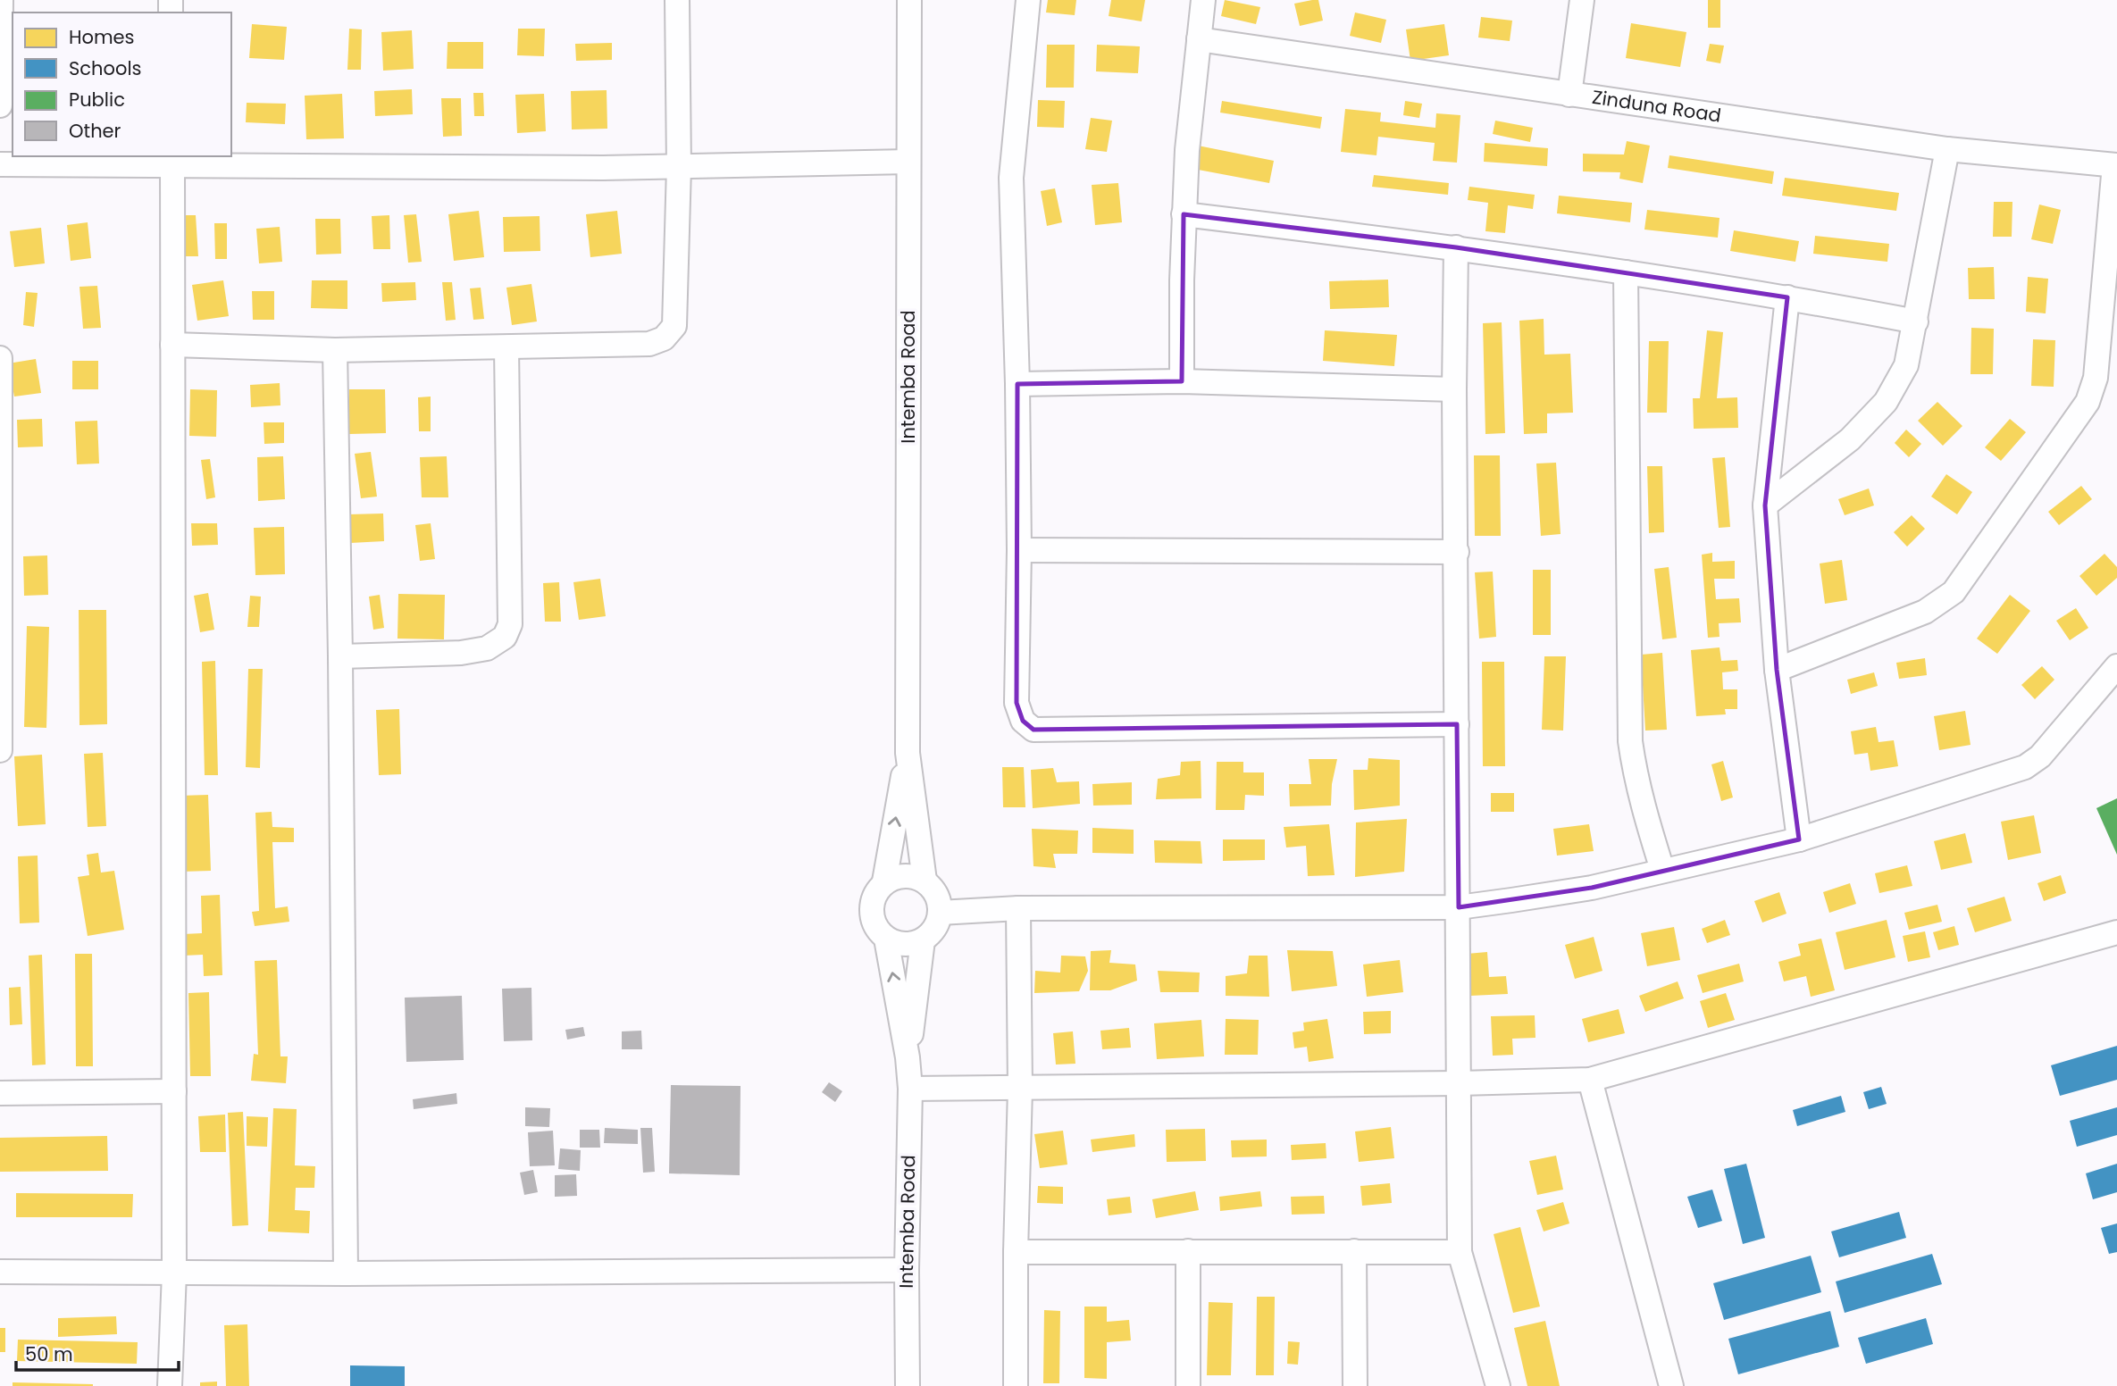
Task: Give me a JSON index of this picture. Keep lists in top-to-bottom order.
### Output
{
  "streets": {
    "street": ["Zinduna Road", "Intemba Road"]
  },
  "legend": [
    "Homes",
    "Schools",
    "Public",
    "Other"
  ],
  "scale_bar": "50 m"
}
